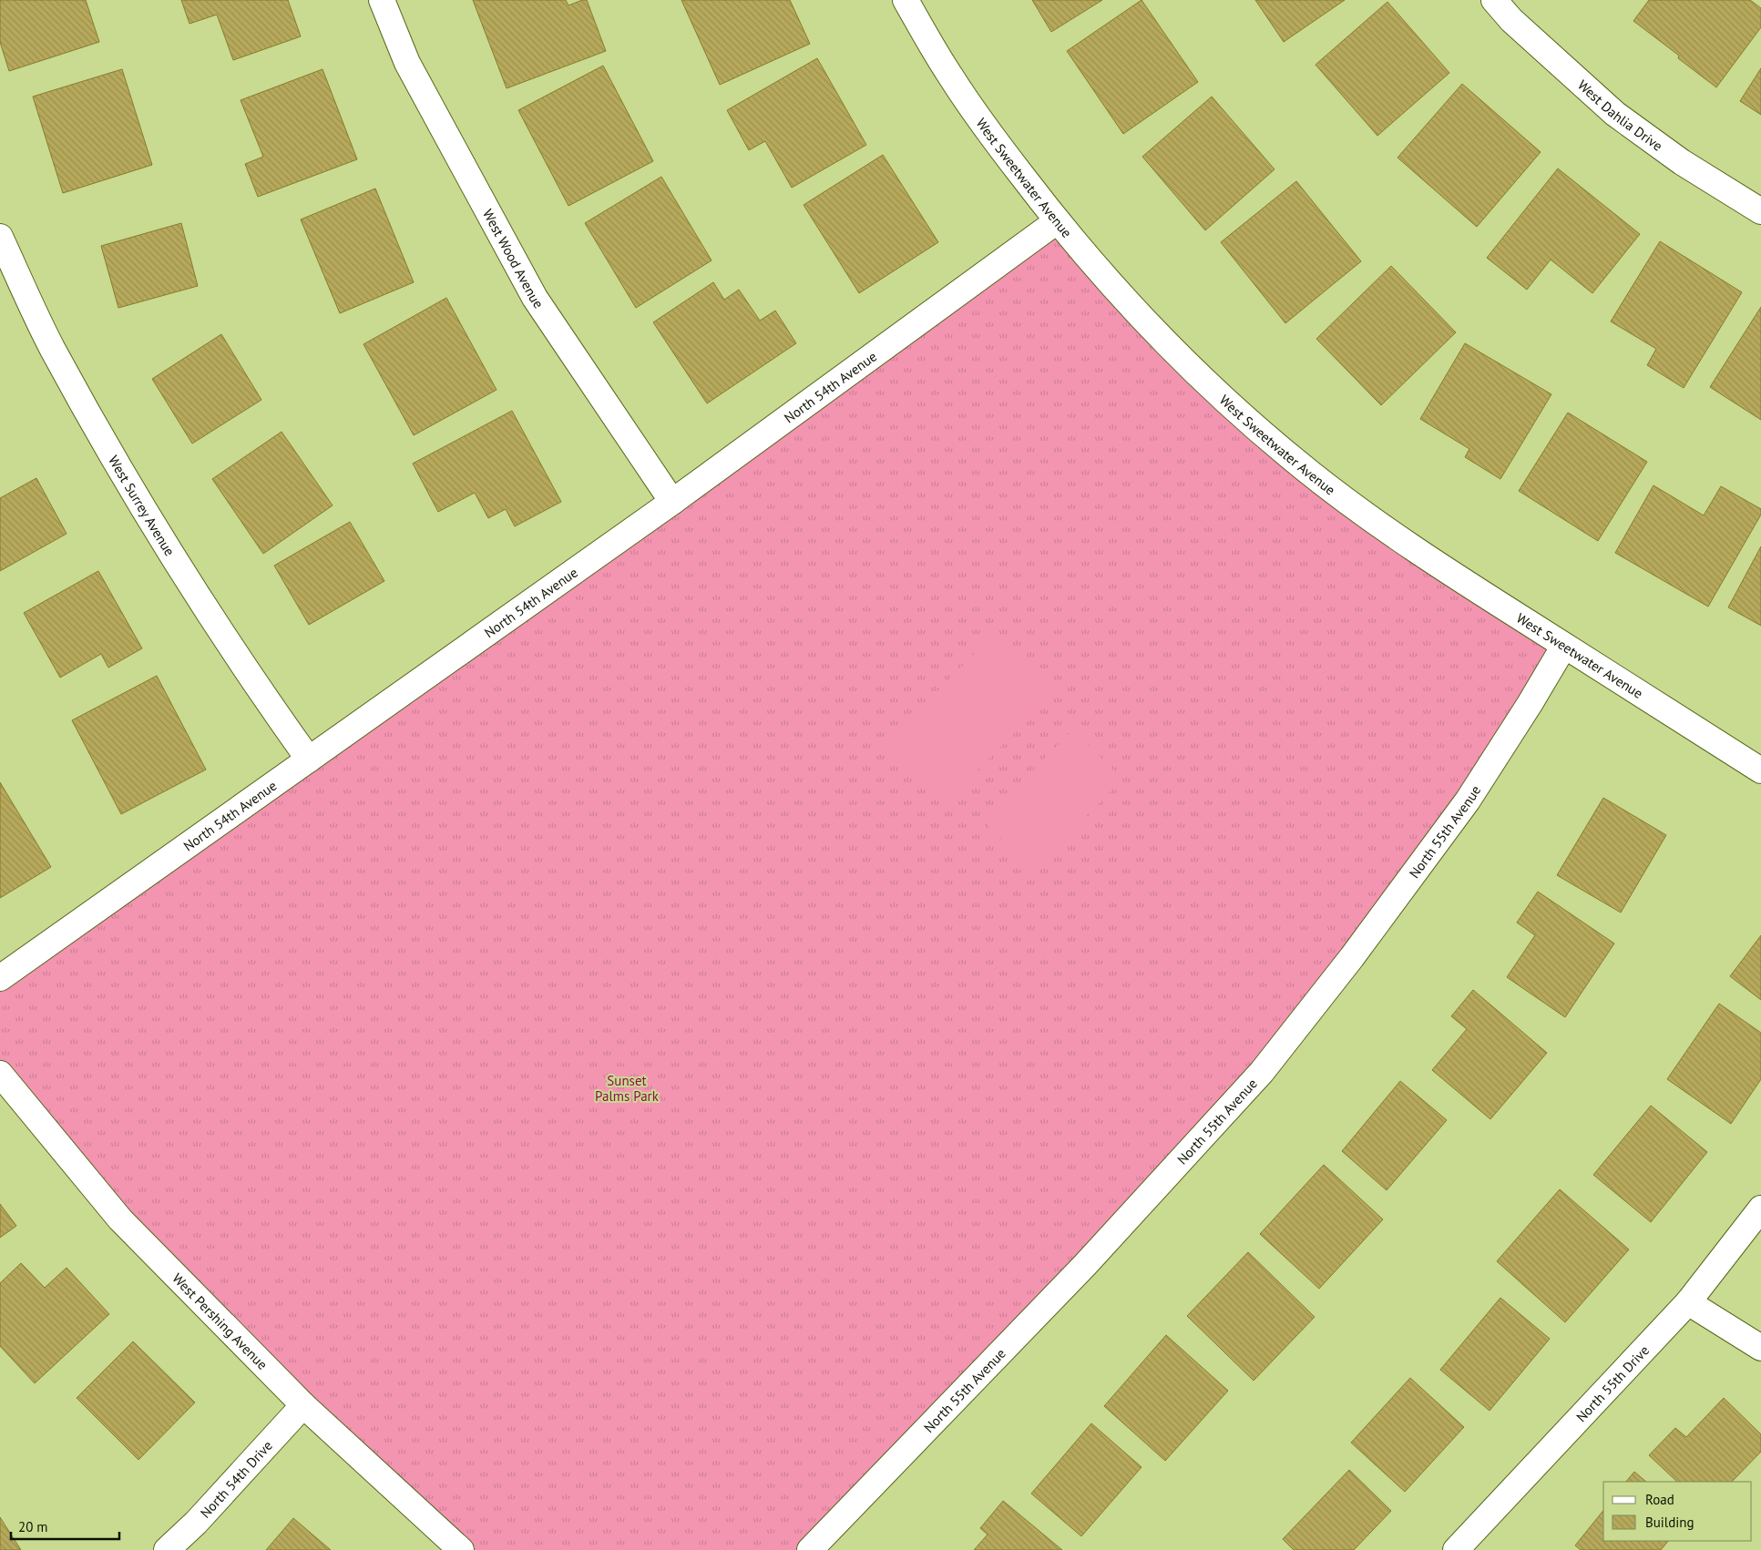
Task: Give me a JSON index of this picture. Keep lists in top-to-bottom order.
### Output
{
  "streets": {
    "street": [
      "West Dahlia Drive",
      "West Sweetwater Avenue",
      "West Wood Avenue",
      "North 54th Avenue",
      "West Surrey Avenue",
      "North 55th Avenue",
      "West Pershing Avenue",
      "North 55th Drive",
      "North 54th Drive"
    ]
  },
  "crossings": [
    ["West Sweetwater Avenue", "North 54th Avenue"],
    ["West Sweetwater Avenue", "North 55th Avenue"],
    ["West Wood Avenue", "North 54th Avenue"],
    ["North 54th Avenue", "West Surrey Avenue"],
    ["West Pershing Avenue", "North 54th Drive"]
  ],
  "parks": ["Sunset Palms Park"],
  "legend": ["Road", "Building"],
  "scale_bar": "20 m"
}
